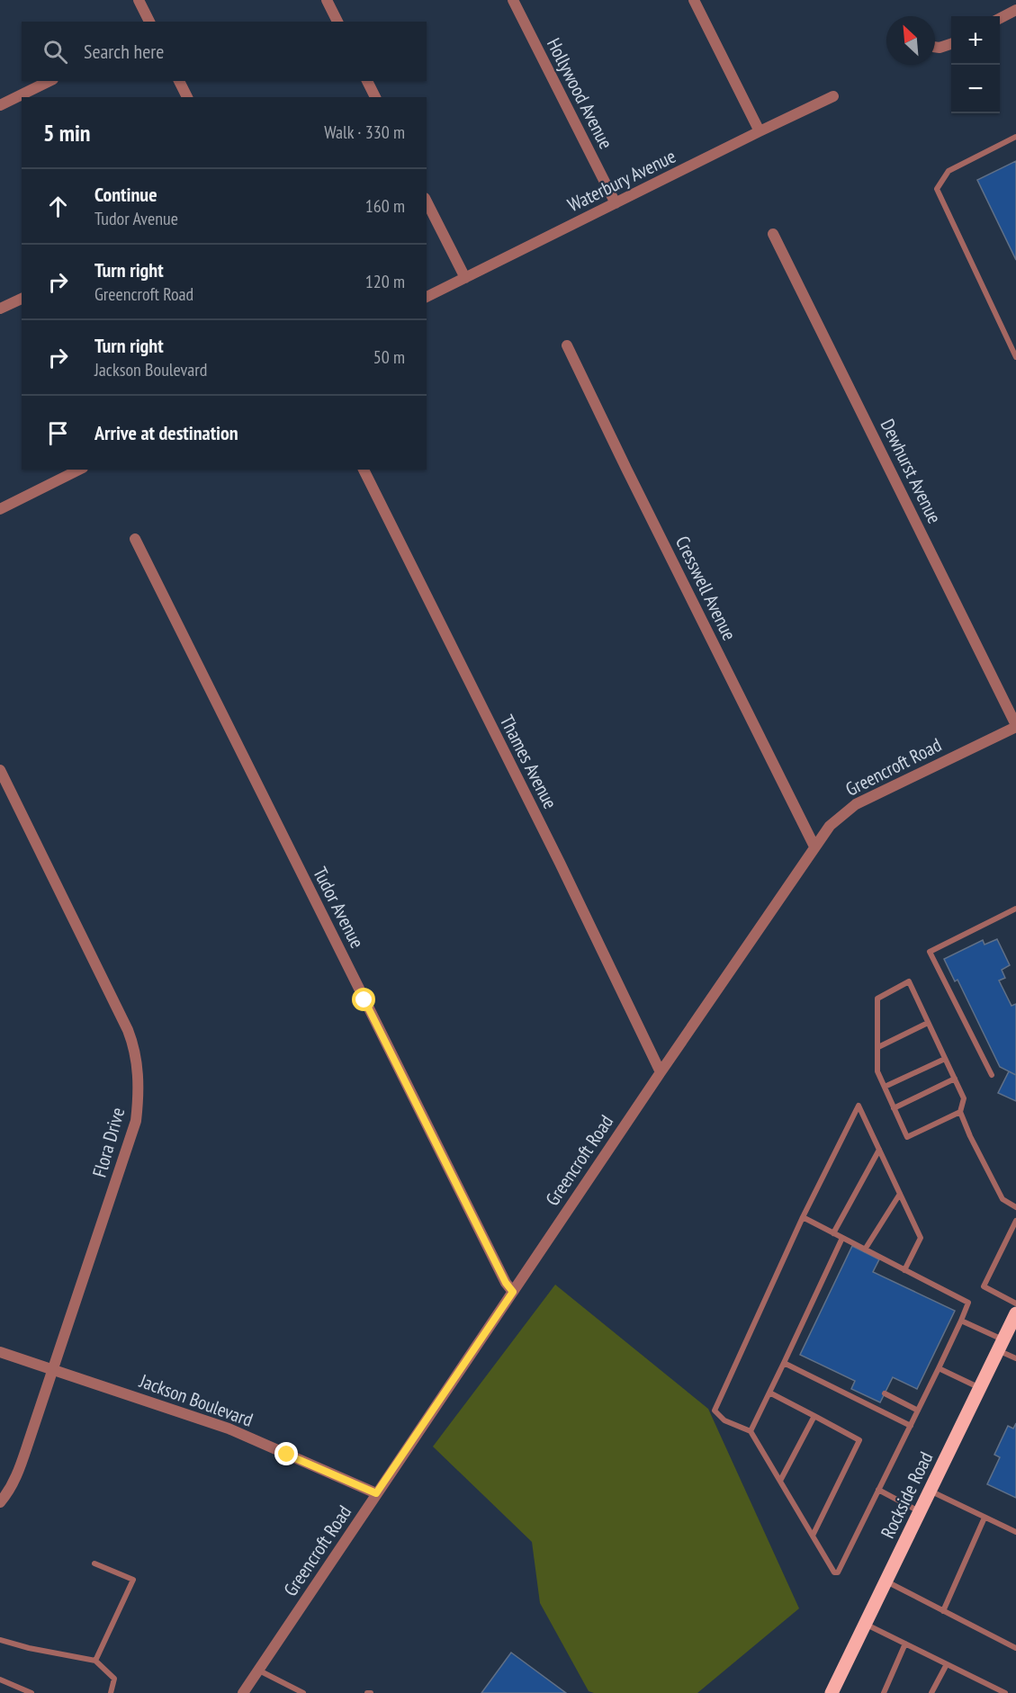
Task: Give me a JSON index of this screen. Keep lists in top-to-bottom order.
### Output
{
  "streets": {
    "main road": ["Rockside Road"],
    "street": [
      "Hollywood Avenue",
      "Waterbury Avenue",
      "Dewhurst Avenue",
      "Cresswell Avenue",
      "Thames Avenue",
      "Greencroft Road",
      "Tudor Avenue",
      "Flora Drive",
      "Jackson Boulevard"
    ]
  },
  "crossings": [
    ["Hollywood Avenue", "Waterbury Avenue"],
    ["Dewhurst Avenue", "Greencroft Road"],
    ["Cresswell Avenue", "Greencroft Road"],
    ["Thames Avenue", "Greencroft Road"],
    ["Greencroft Road", "Tudor Avenue"],
    ["Greencroft Road", "Jackson Boulevard"],
    ["Flora Drive", "Jackson Boulevard"]
  ],
  "north": "top left",
  "page": {
    "map_buttons": ["+", "−"],
    "search": "Search here",
    "heading": ["5 min", "Walk · 330 m"],
    "list": [
      ["Continue", "Tudor Avenue", "160 m"],
      ["Turn right", "Greencroft Road", "120 m"],
      ["Turn right", "Jackson Boulevard", "50 m"],
      "Arrive at destination"
    ]
  }
}
